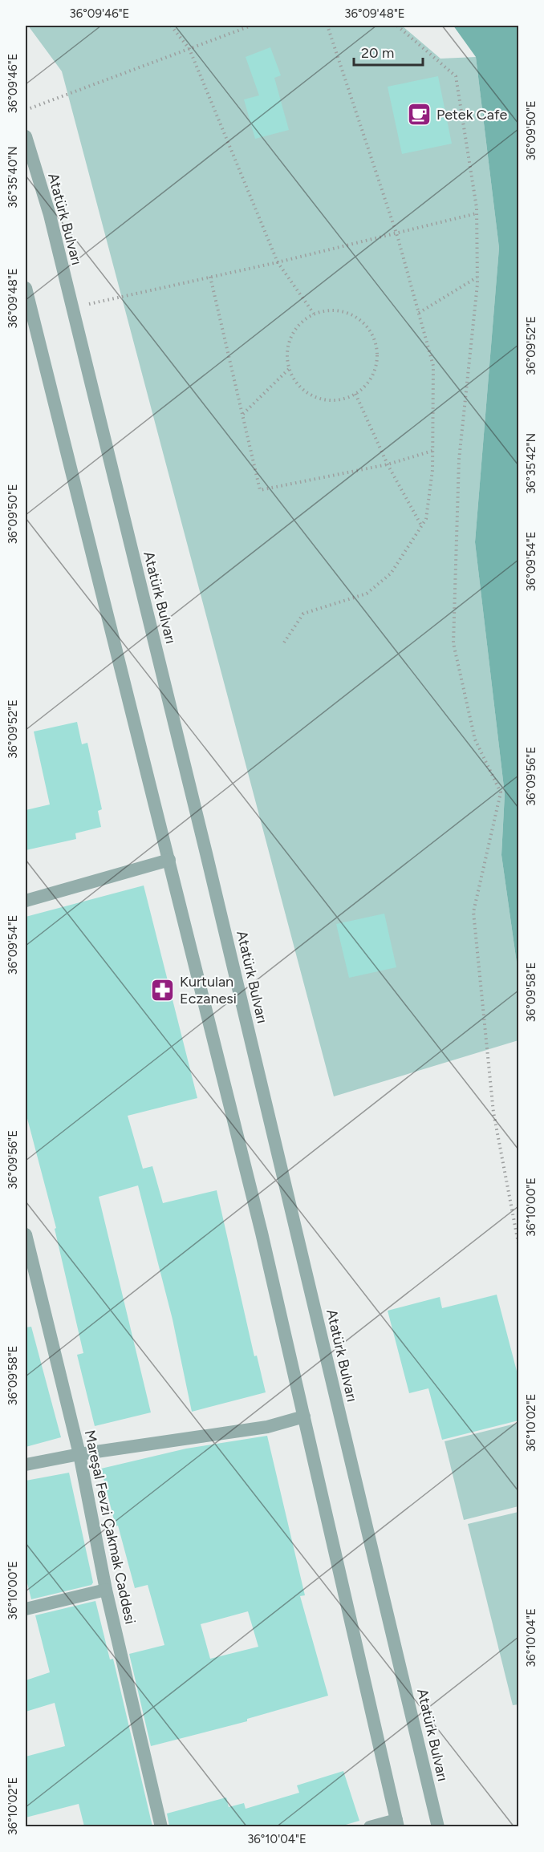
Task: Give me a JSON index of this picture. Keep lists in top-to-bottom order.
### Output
{
  "streets": {
    "street": ["Atatürk Bulvarı", "Mareşal Fevzi Çakmak Caddesi"]
  },
  "places": {
    "cafe": ["Petek Cafe"],
    "pharmacy": ["Kurtulan Eczanesi"]
  },
  "scale_bar": "20 m",
  "coordinates": [
    "36°09'46\"E",
    "36°09'48\"E",
    "36°09'50\"E",
    "36°35'40\"N",
    "36°09'52\"E",
    "36°35'42\"N",
    "36°09'54\"E",
    "36°09'56\"E",
    "36°09'58\"E",
    "36°10'00\"E",
    "36°10'02\"E",
    "36°10'04\"E"
  ]
}
